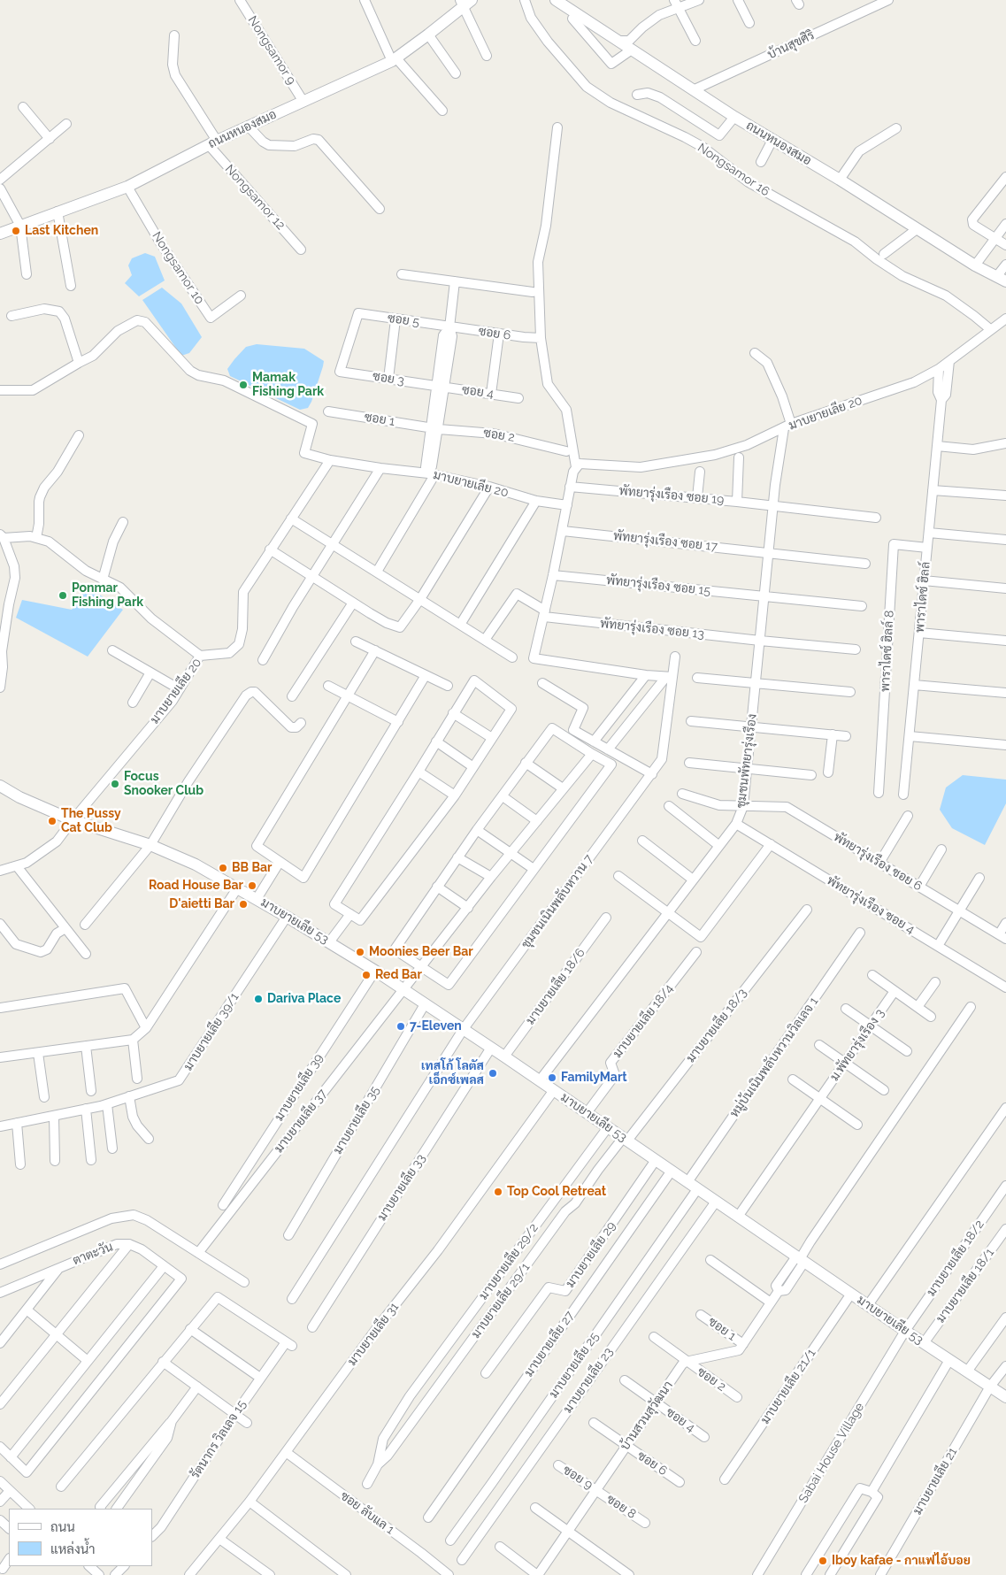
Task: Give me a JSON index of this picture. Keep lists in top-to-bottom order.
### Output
{
  "streets": {
    "street": [
      "บ้านสุขศิริ",
      "Nongsamor 9",
      "ถนนหนองสมอ",
      "Nongsamor 16",
      "Nongsamor 12",
      "Nongsamor 10",
      "ซอย 5",
      "ซอย 6",
      "ซอย 3",
      "ซอย 4",
      "มาบยายเลีย 20",
      "ซอย 1",
      "ซอย 2",
      "พัทยารุ่งเรือง ซอย 19",
      "พัทยารุ่งเรือง ซอย 17",
      "พัทยารุ่งเรือง ซอย 15",
      "พาราไดซ์ ฮิลล์",
      "พัทยารุ่งเรือง ซอย 13",
      "พาราไดซ์ ฮิลล์ 8",
      "ชุมชนพัทยารุ่งเรือง",
      "พัทยารุ่งเรือง ซอย 6",
      "ชุมชนเนินพลับหวาน 7",
      "พัทยารุ่งเรือง ซอย 4",
      "มาบยายเลีย 53",
      "มาบยายเลีย 18/6",
      "มาบยายเลีย 18/4",
      "มาบยายเลีย 18/3",
      "มาบยายเลีย 39/1",
      "ม.พัทยารุ่งเรือง 3",
      "หมู่บ้นเนินพลับหวานวิลเลจ 1",
      "มาบยายเลีย 39",
      "มาบยายเลีย 35",
      "มาบยายเลีย 37",
      "มาบยายเลีย 33",
      "ตาตะวัน",
      "มาบยายเลีย 29",
      "มาบยายเลีย 18/2",
      "มาบยายเลีย 29/2",
      "มาบยายเลีย 18/1",
      "มาบยายเลีย 29/1",
      "มาบยายเลีย 31",
      "มาบยายเลีย 27",
      "มาบยายเลีย 25",
      "มาบยายเลีย 23",
      "มาบยายเลีย 21/1",
      "บ้านสวนสุวัฒนา",
      "รัตนากร วิลเลจ 15",
      "Sabai House Village",
      "ซอย 9",
      "มาบยายเลีย 21",
      "ซอย 8",
      "ซอย ลับแล 1"
    ]
  },
  "crossings": [
    ["บ้านสุขศิริ", "ถนนหนองสมอ"],
    ["Nongsamor 9", "ถนนหนองสมอ"],
    ["ถนนหนองสมอ", "Nongsamor 12"],
    ["ถนนหนองสมอ", "Nongsamor 10"],
    ["Nongsamor 16", "มาบยายเลีย 20"],
    ["ซอย 5", "ซอย 6"],
    ["ซอย 5", "ซอย 3"],
    ["ซอย 6", "บ้านสวนสุวัฒนา"],
    ["ซอย 3", "ซอย 4"],
    ["ซอย 4", "บ้านสวนสุวัฒนา"],
    ["มาบยายเลีย 20", "พาราไดซ์ ฮิลล์"],
    ["มาบยายเลีย 20", "ชุมชนพัทยารุ่งเรือง"],
    ["มาบยายเลีย 20", "มาบยายเลีย 53"],
    ["ซอย 1", "ซอย 2"],
    ["ซอย 2", "บ้านสวนสุวัฒนา"],
    ["พัทยารุ่งเรือง ซอย 19", "ชุมชนพัทยารุ่งเรือง"],
    ["พัทยารุ่งเรือง ซอย 17", "ชุมชนพัทยารุ่งเรือง"],
    ["พัทยารุ่งเรือง ซอย 15", "ชุมชนพัทยารุ่งเรือง"],
    ["พาราไดซ์ ฮิลล์", "พาราไดซ์ ฮิลล์ 8"],
    ["พัทยารุ่งเรือง ซอย 13", "ชุมชนพัทยารุ่งเรือง"],
    ["ชุมชนพัทยารุ่งเรือง", "พัทยารุ่งเรือง ซอย 6"],
    ["ชุมชนพัทยารุ่งเรือง", "พัทยารุ่งเรือง ซอย 4"],
    ["ชุมชนพัทยารุ่งเรือง", "มาบยายเลีย 53"],
    ["ชุมชนเนินพลับหวาน 7", "มาบยายเลีย 53"],
    ["มาบยายเลีย 53", "มาบยายเลีย 18/6"],
    ["มาบยายเลีย 53", "มาบยายเลีย 18/4"],
    ["มาบยายเลีย 53", "มาบยายเลีย 18/3"],
    ["มาบยายเลีย 53", "มาบยายเลีย 39/1"],
    ["มาบยายเลีย 53", "ม.พัทยารุ่งเรือง 3"],
    ["มาบยายเลีย 53", "หมู่บ้นเนินพลับหวานวิลเลจ 1"],
    ["มาบยายเลีย 53", "มาบยายเลีย 39"],
    ["มาบยายเลีย 53", "มาบยายเลีย 35"],
    ["มาบยายเลีย 53", "มาบยายเลีย 37"],
    ["มาบยายเลีย 53", "มาบยายเลีย 33"],
    ["มาบยายเลีย 53", "มาบยายเลีย 29"],
    ["มาบยายเลีย 53", "มาบยายเลีย 18/2"],
    ["มาบยายเลีย 53", "มาบยายเลีย 29/2"],
    ["มาบยายเลีย 53", "มาบยายเลีย 18/1"],
    ["มาบยายเลีย 53", "มาบยายเลีย 29/1"],
    ["มาบยายเลีย 53", "มาบยายเลีย 31"],
    ["มาบยายเลีย 53", "มาบยายเลีย 27"],
    ["มาบยายเลีย 53", "มาบยายเลีย 25"],
    ["มาบยายเลีย 53", "มาบยายเลีย 23"],
    ["มาบยายเลีย 53", "มาบยายเลีย 21/1"],
    ["มาบยายเลีย 53", "Sabai House Village"],
    ["มาบยายเลีย 53", "มาบยายเลีย 21"],
    ["มาบยายเลีย 18/3", "มาบยายเลีย 29/1"],
    ["มาบยายเลีย 18/2", "Sabai House Village"],
    ["มาบยายเลีย 29/2", "มาบยายเลีย 29/1"],
    ["มาบยายเลีย 31", "ซอย ลับแล 1"],
    ["บ้านสวนสุวัฒนา", "ซอย 9"],
    ["บ้านสวนสุวัฒนา", "ซอย 8"],
    ["ซอย 9", "ซอย 8"]
  ],
  "places": [
    "Last Kitchen",
    "Mamak Fishing Park",
    "Ponmar Fishing Park",
    "Focus Snooker Club",
    "The Pussy Cat Club",
    "BB Bar",
    "Road House Bar",
    "D'aietti Bar",
    "Moonies Beer Bar",
    "Red Bar",
    "Dariva Place",
    "7-Eleven",
    "เทสโก้ โลตัส เอ็กซ์เพลส",
    "FamilyMart",
    "Top Cool Retreat",
    "Iboy kafae - กาแฟไอ้บอย"
  ],
  "legend": ["ถนน", "แหล่งน้ำ"]
}
